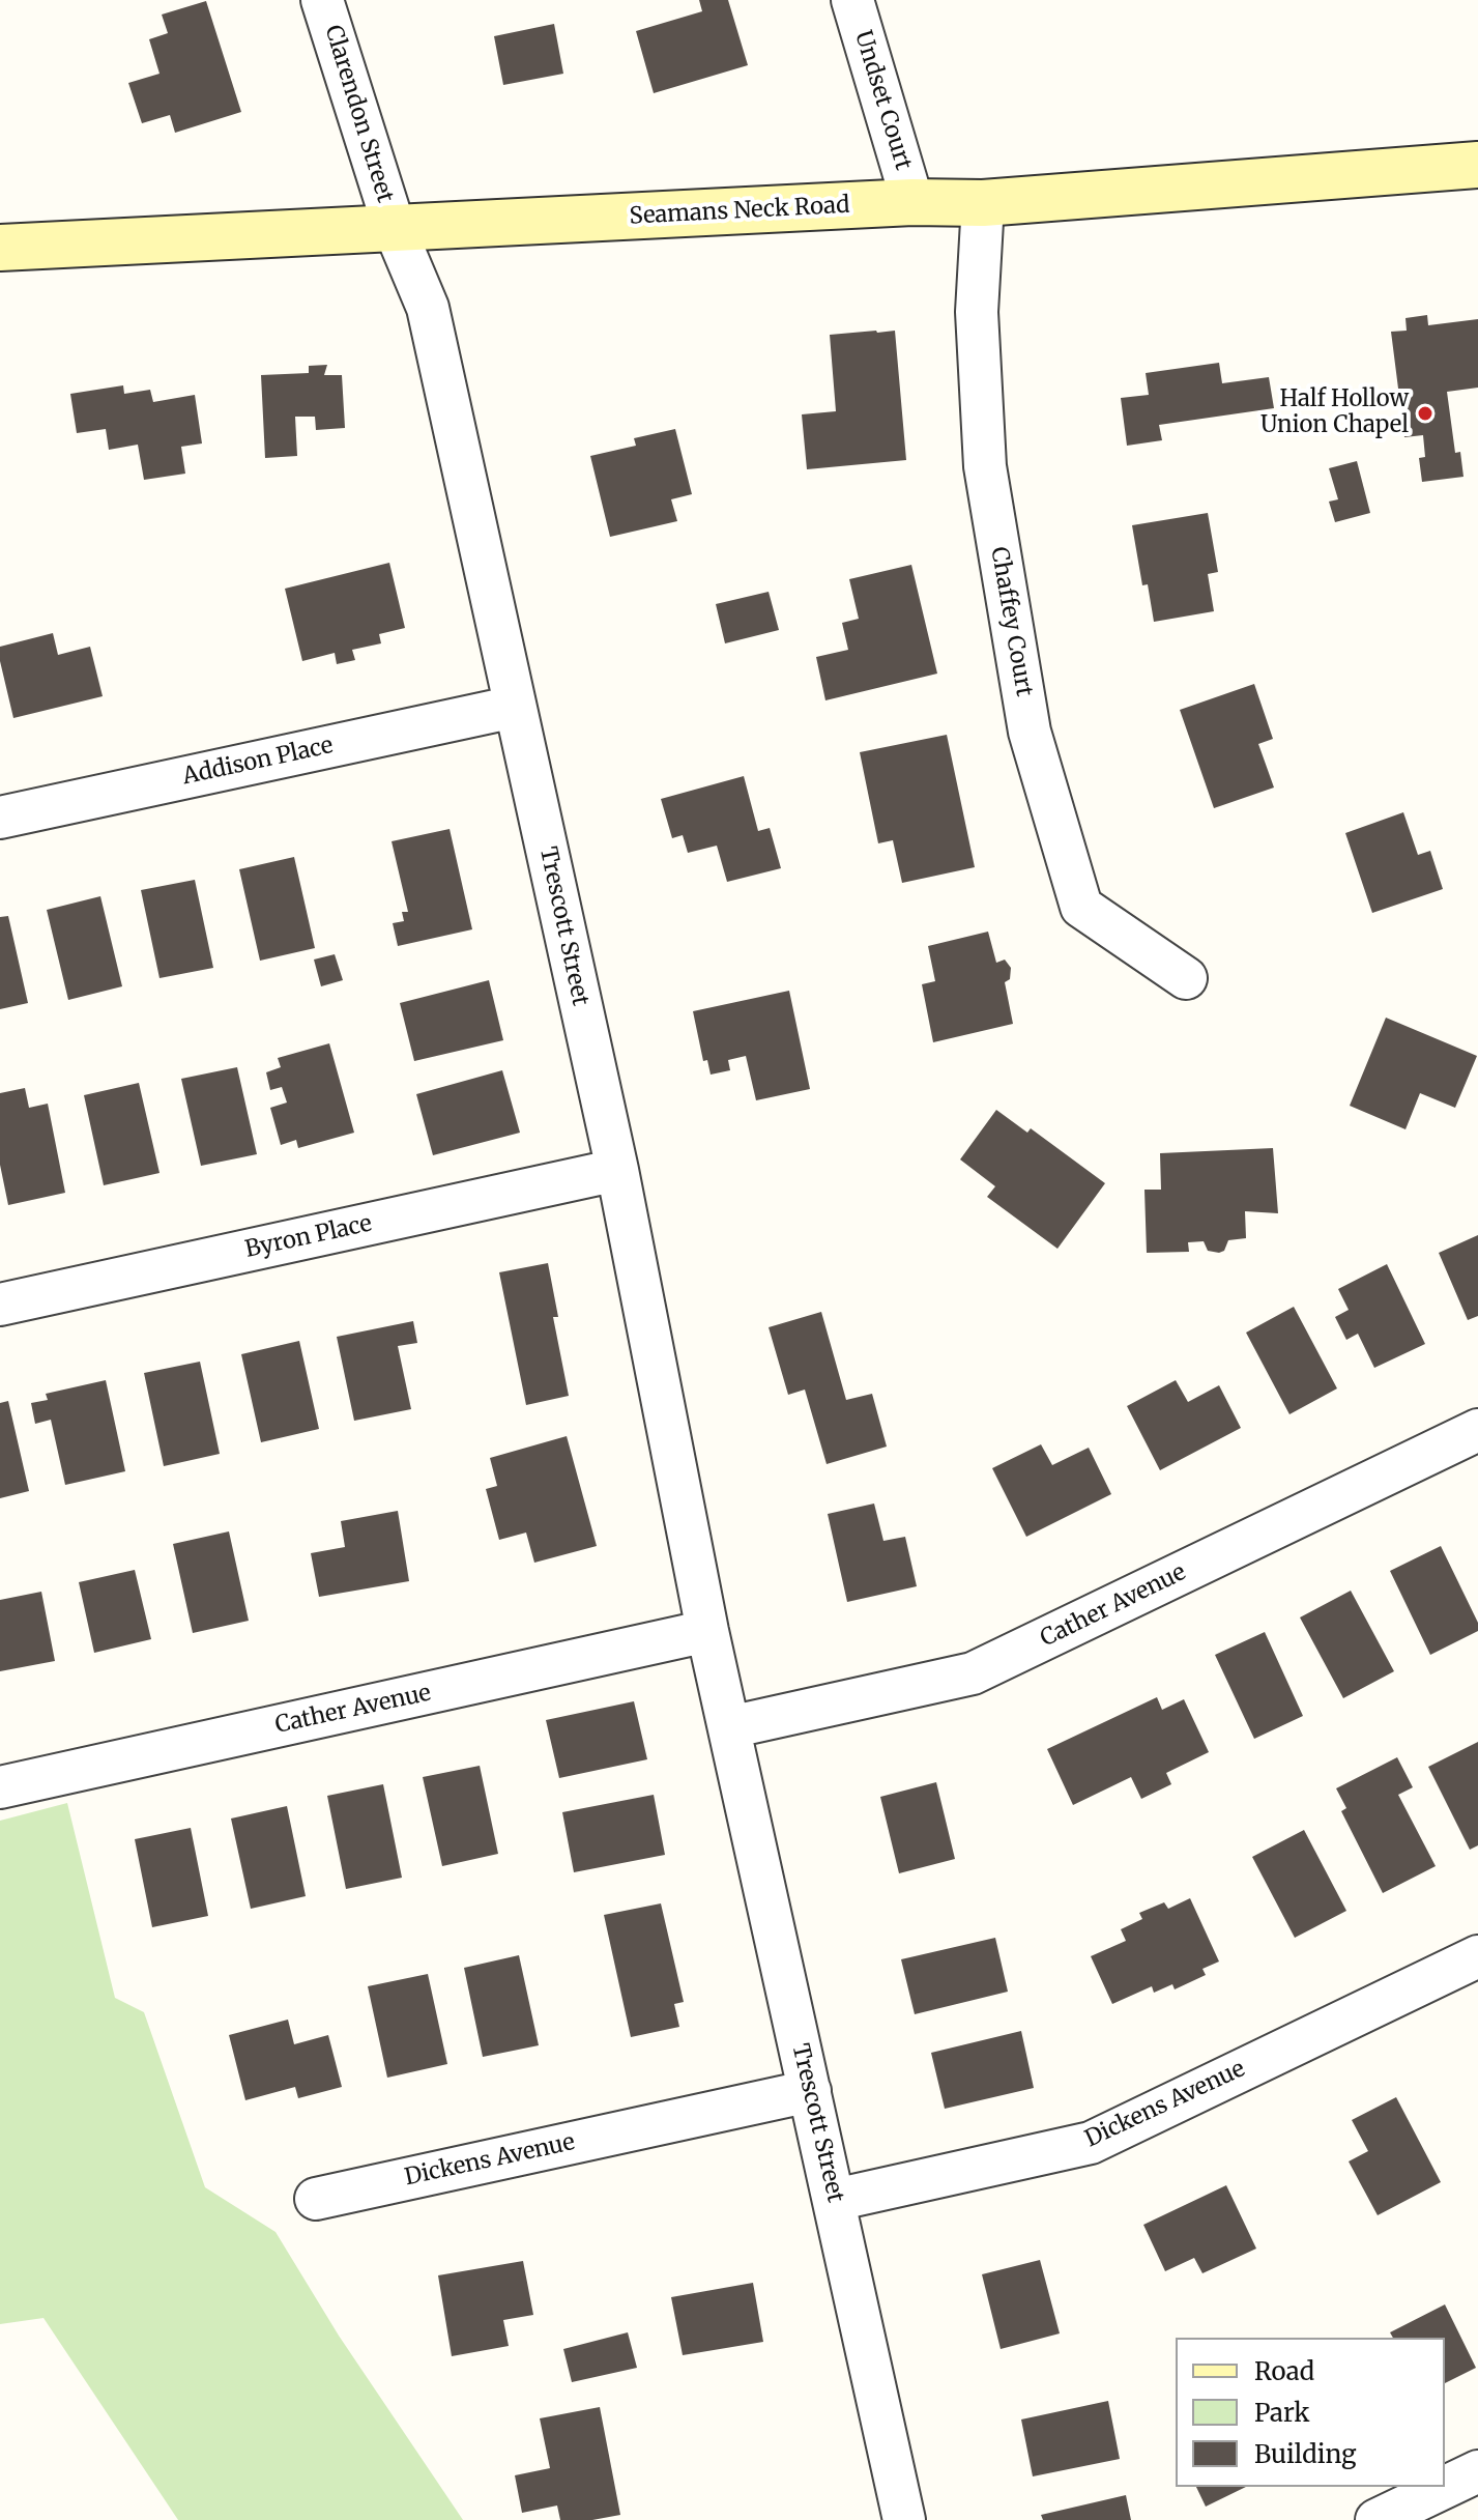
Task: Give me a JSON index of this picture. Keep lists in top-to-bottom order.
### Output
{
  "streets": {
    "main road": ["Seamans Neck Road"],
    "street": [
      "Undset Court",
      "Clarendon Street",
      "Chaffey Court",
      "Addison Place",
      "Trescott Street",
      "Byron Place",
      "Cather Avenue",
      "Dickens Avenue"
    ]
  },
  "crossings": [
    ["Undset Court", "Seamans Neck Road"],
    ["Clarendon Street", "Seamans Neck Road"],
    ["Clarendon Street", "Trescott Street"],
    ["Seamans Neck Road", "Chaffey Court"],
    ["Seamans Neck Road", "Trescott Street"],
    ["Addison Place", "Trescott Street"],
    ["Trescott Street", "Byron Place"],
    ["Trescott Street", "Cather Avenue"],
    ["Trescott Street", "Dickens Avenue"]
  ],
  "places": ["Half Hollow Union Chapel"],
  "legend": ["Road", "Park", "Building"]
}
